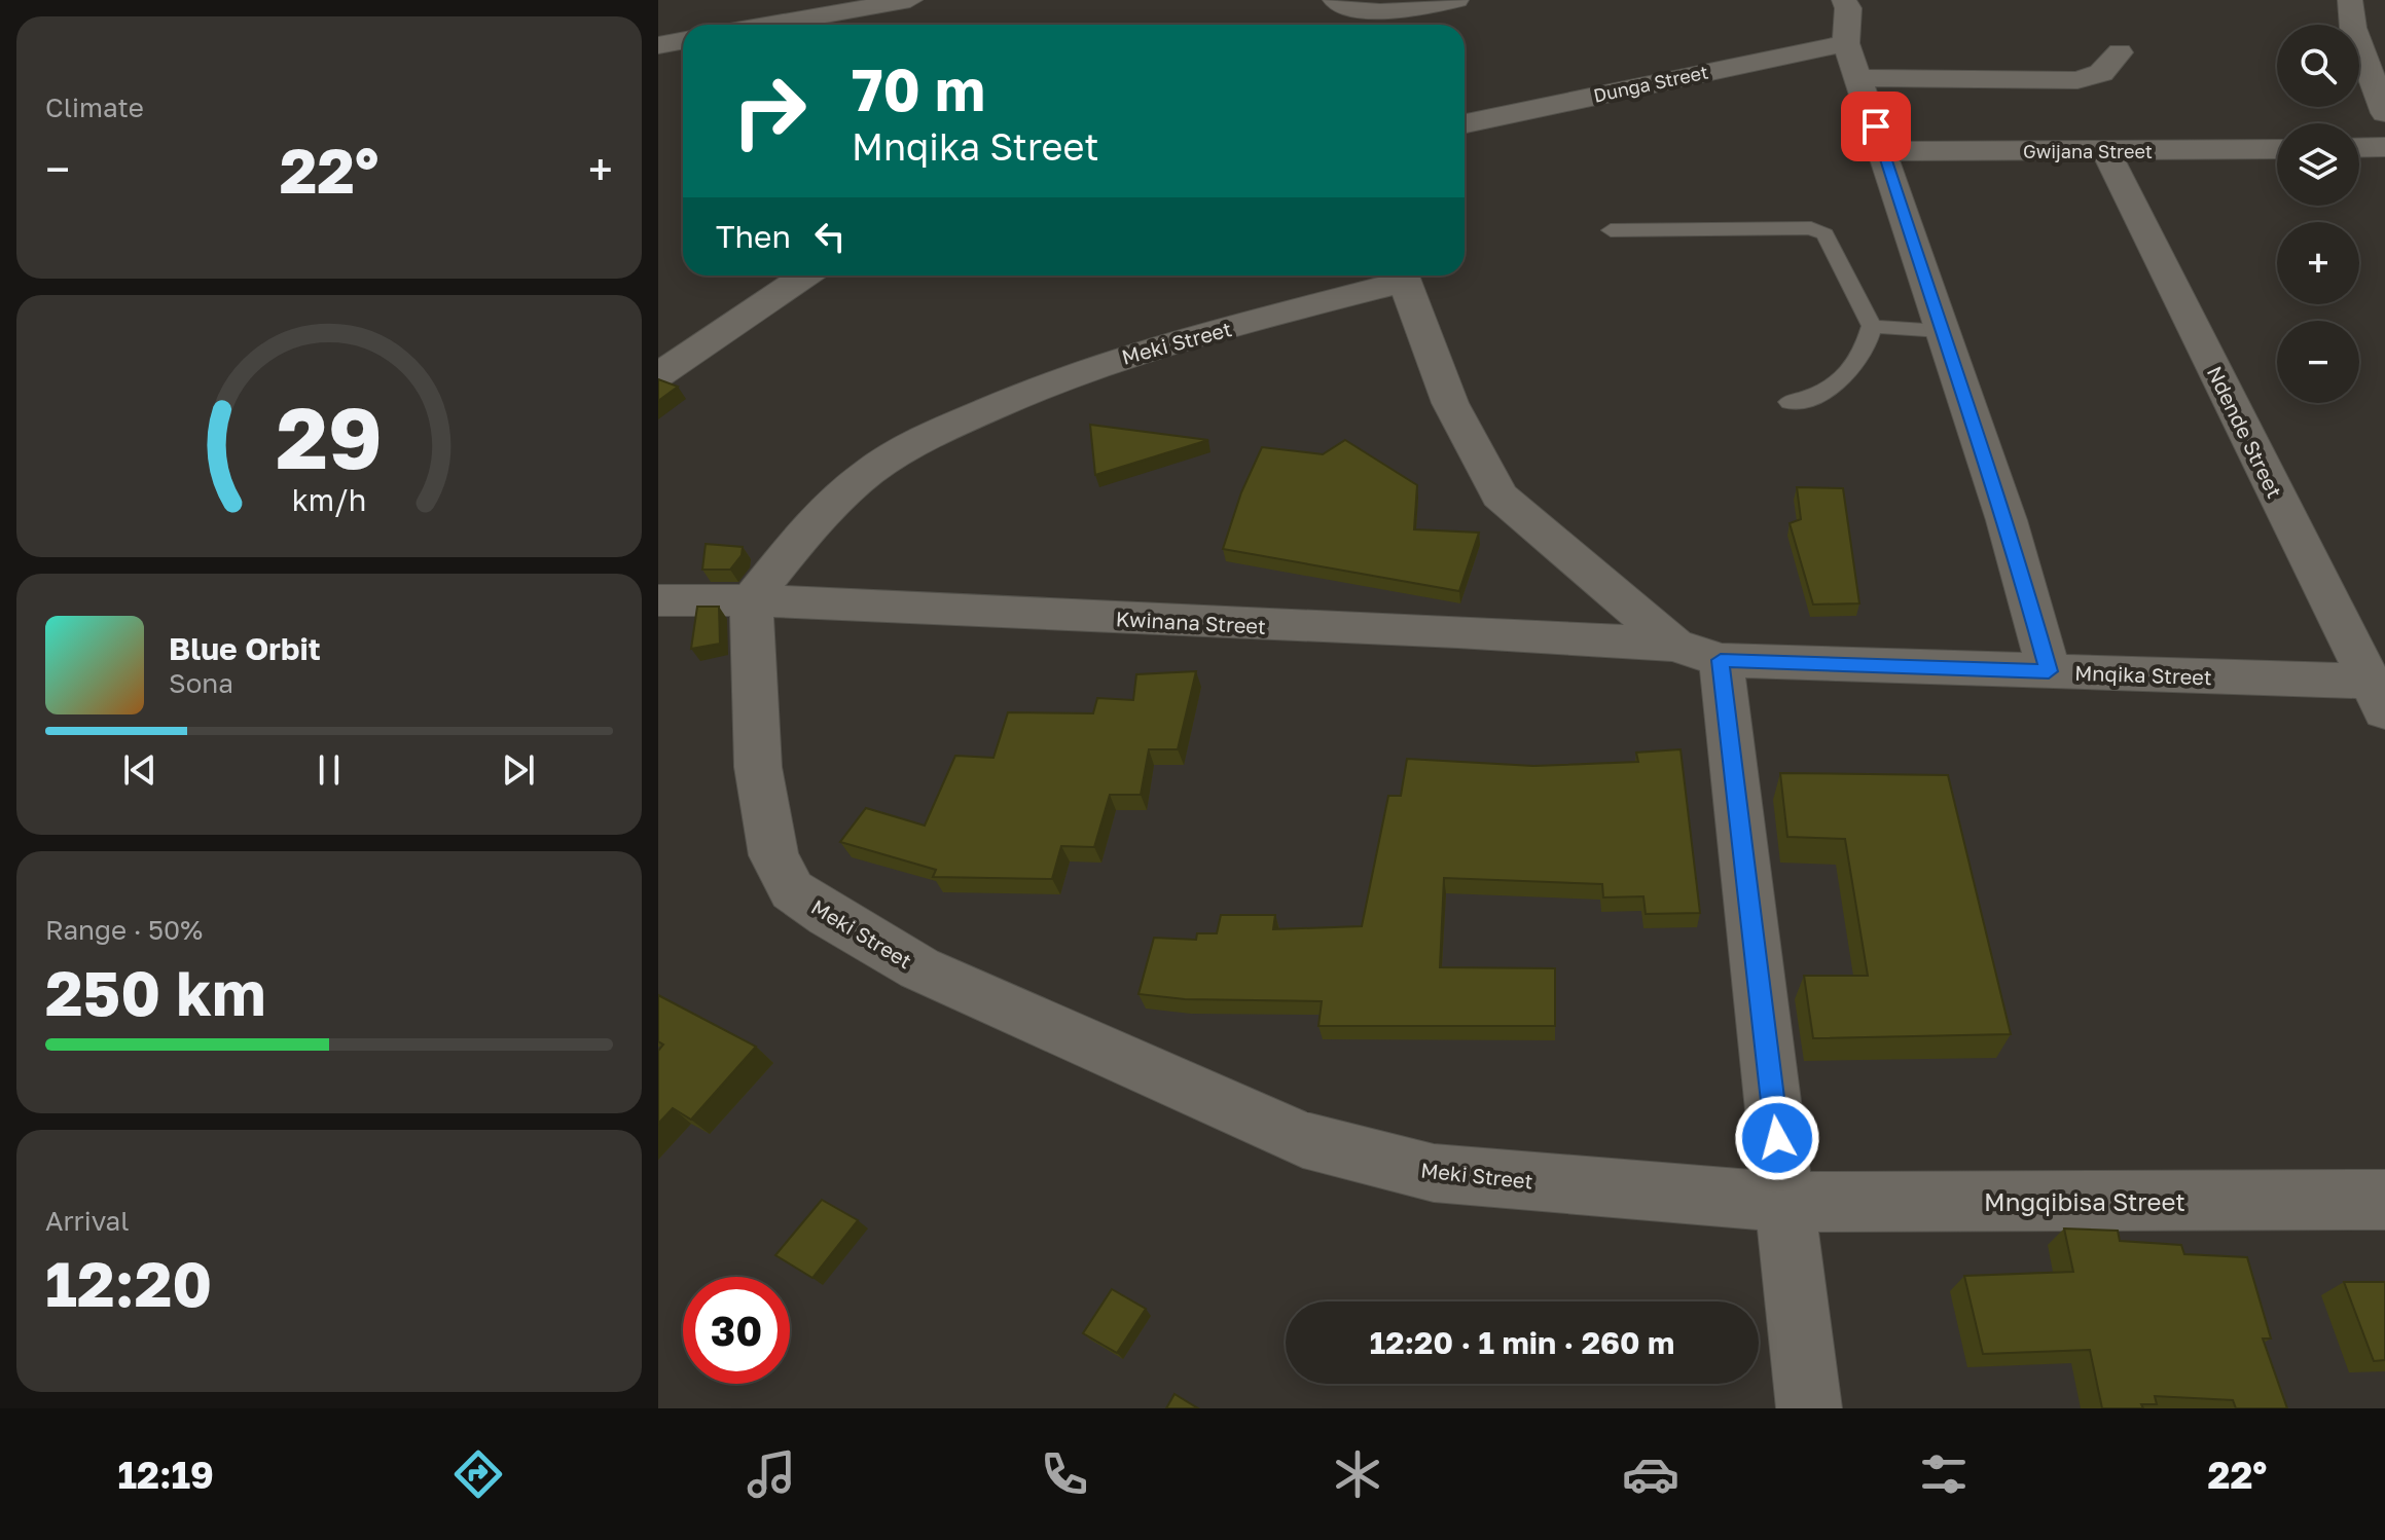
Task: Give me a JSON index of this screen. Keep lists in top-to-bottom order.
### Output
{
  "streets": {
    "street": [
      "Dunga Street",
      "Gwijana Street",
      "Meki Street",
      "Ndende Street",
      "Kwinana Street",
      "Mnqika Street",
      "Mngqibisa Street"
    ]
  },
  "crossings": [
    ["Gwijana Street", "Ndende Street"],
    ["Meki Street", "Kwinana Street"],
    ["Meki Street", "Mnqika Street"],
    ["Meki Street", "Mngqibisa Street"],
    ["Ndende Street", "Mnqika Street"],
    ["Kwinana Street", "Mnqika Street"]
  ],
  "page": {
    "tile": [
      "Climate",
      ["Range · 50%", "250 km"],
      ["Arrival", "12:20"]
    ],
    "map_buttons": ["+", "−"],
    "turn": ["70 m", "Mnqika Street"],
    "heat": ["−", "22°", "+"],
    "then": "Then",
    "song": ["Blue Orbit", "Sona"],
    "limit": "30",
    "trip": "12:20 · 1 min · 260 m",
    "tabs": ["12:19", "22°"],
    "gauge": ["29", "km/h"]
  }
}
